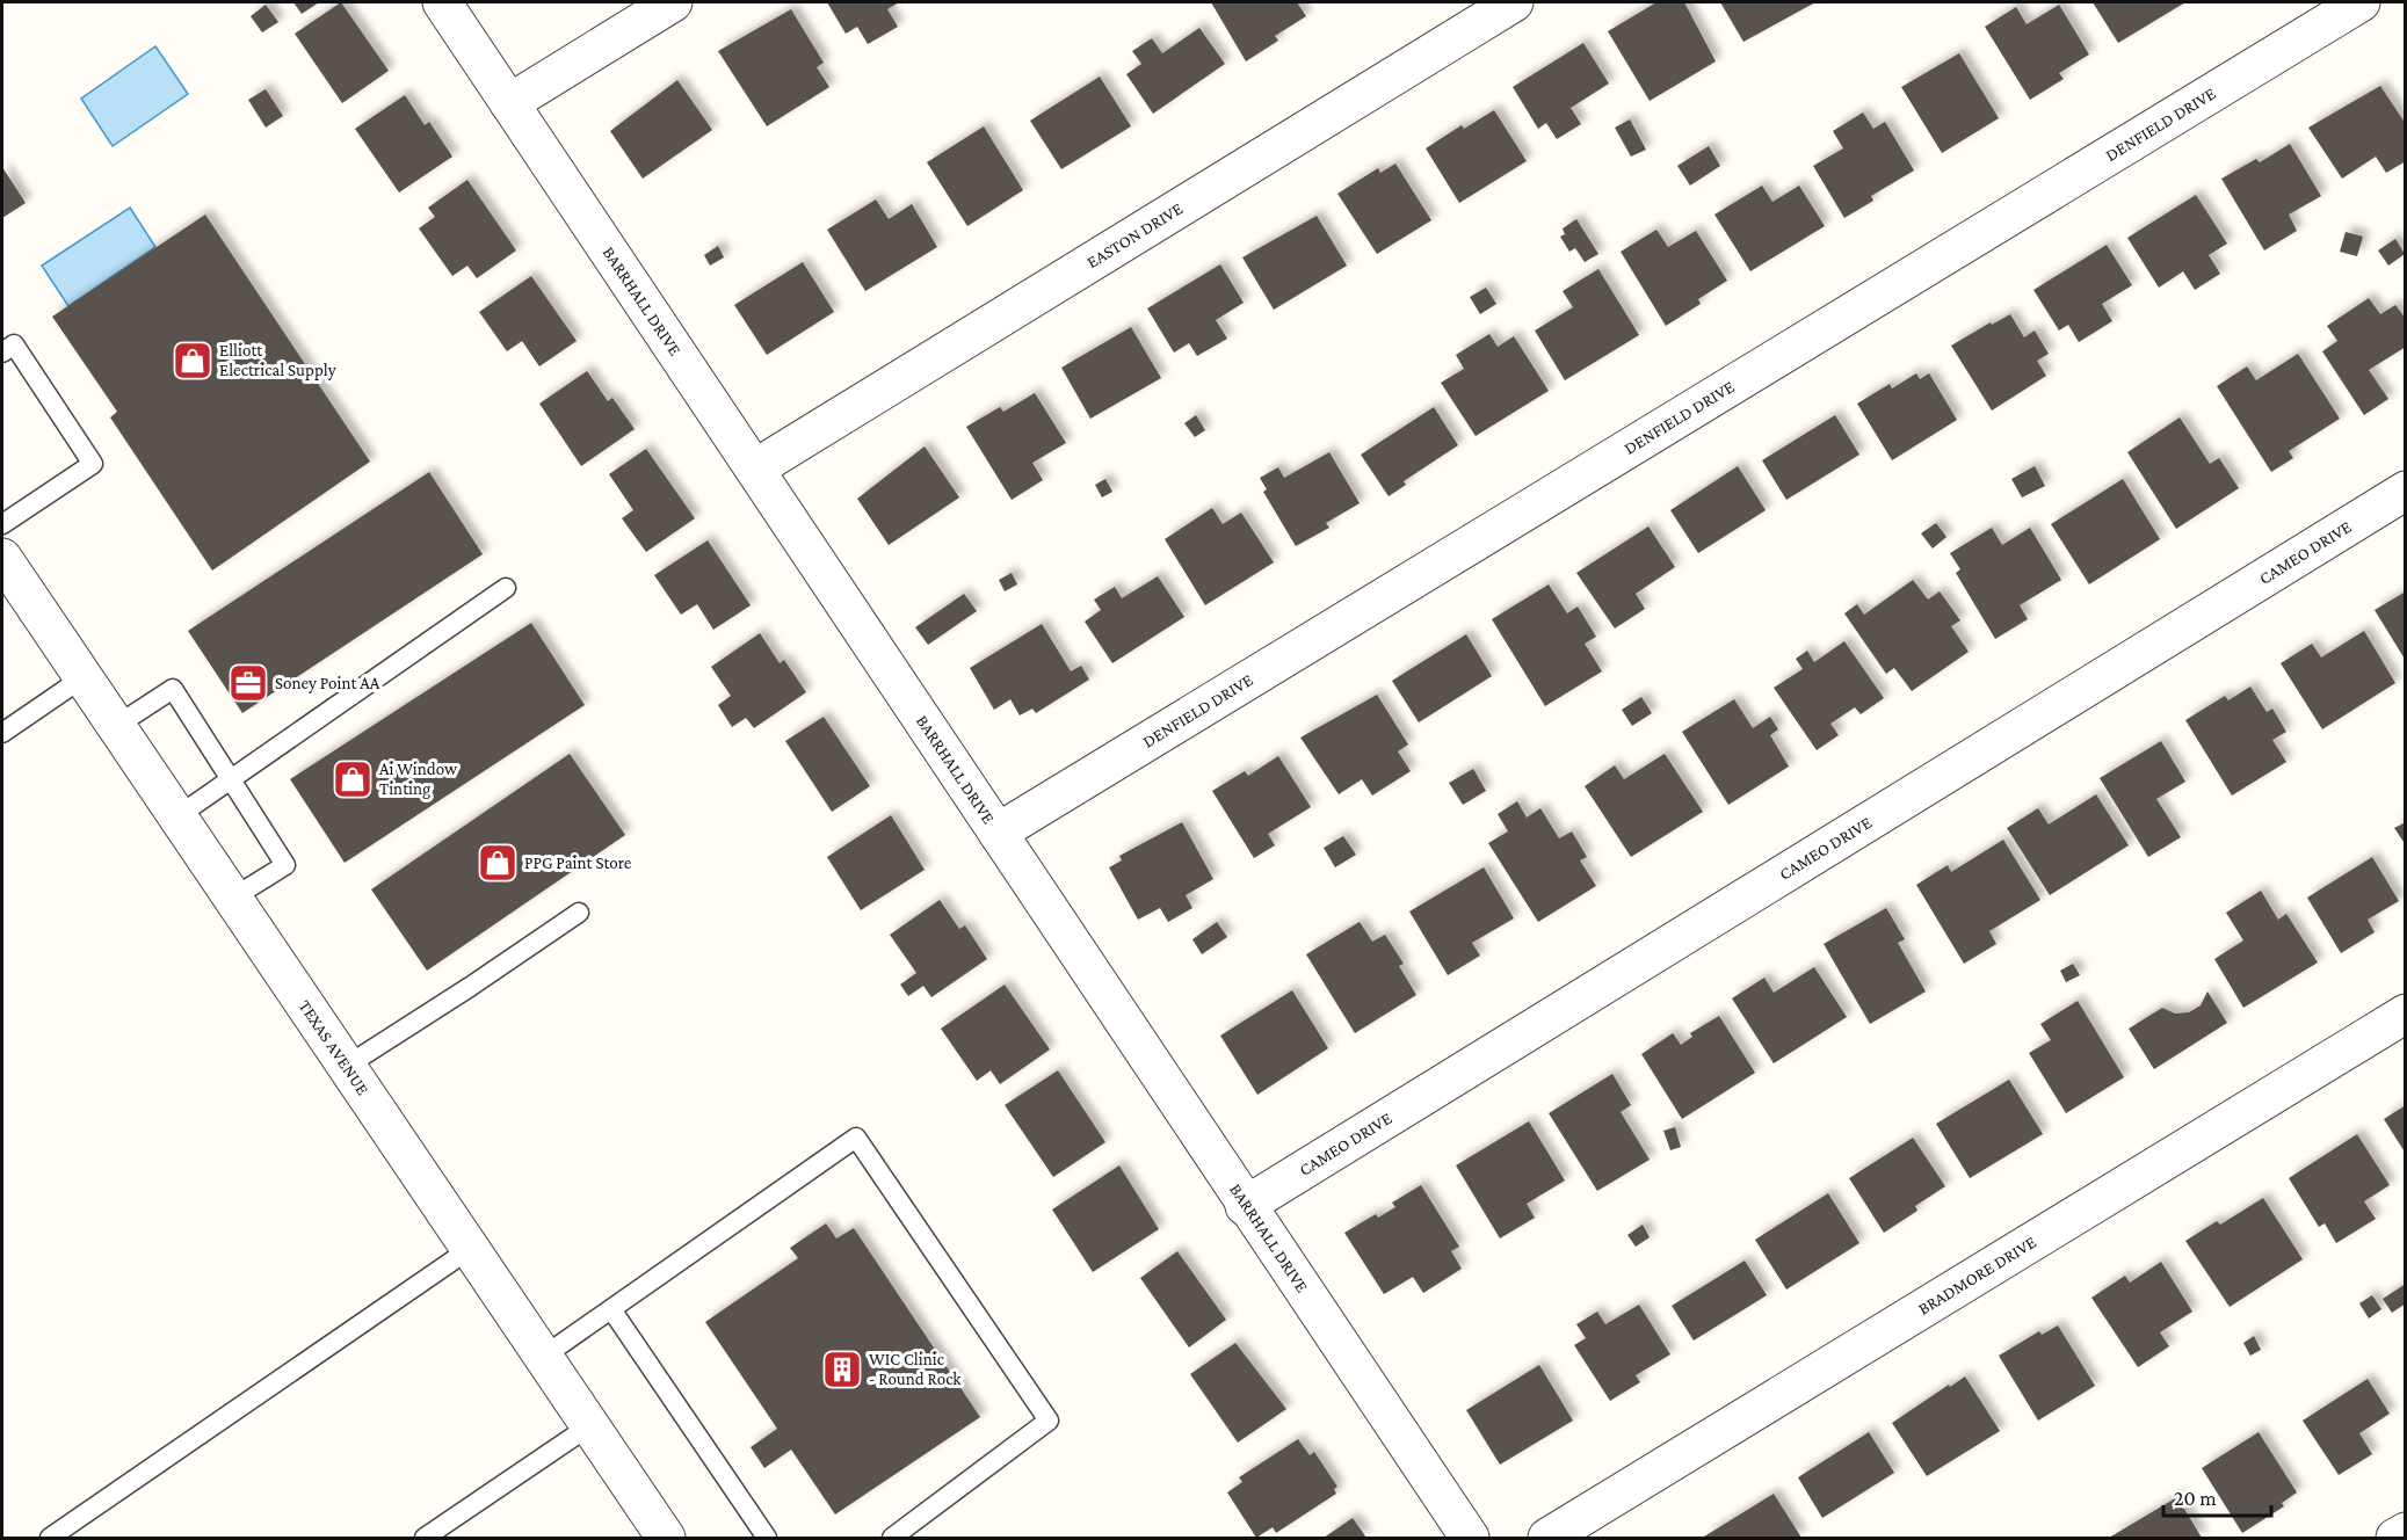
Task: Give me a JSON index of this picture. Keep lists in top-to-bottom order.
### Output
{
  "streets": {
    "street": [
      "DENFIELD DRIVE",
      "EASTON DRIVE",
      "BARRHALL DRIVE",
      "CAMEO DRIVE",
      "TEXAS AVENUE",
      "BRADMORE DRIVE"
    ]
  },
  "crossings": [
    ["DENFIELD DRIVE", "BARRHALL DRIVE"],
    ["EASTON DRIVE", "BARRHALL DRIVE"],
    ["BARRHALL DRIVE", "CAMEO DRIVE"]
  ],
  "places": {
    "shop": ["Elliott Electrical Supply", "Ai Window Tinting", "PPG Paint Store"],
    "office": ["Soney Point AA"],
    "building": ["WIC Clinic - Round Rock"]
  },
  "scale_bar": "20 m"
}
